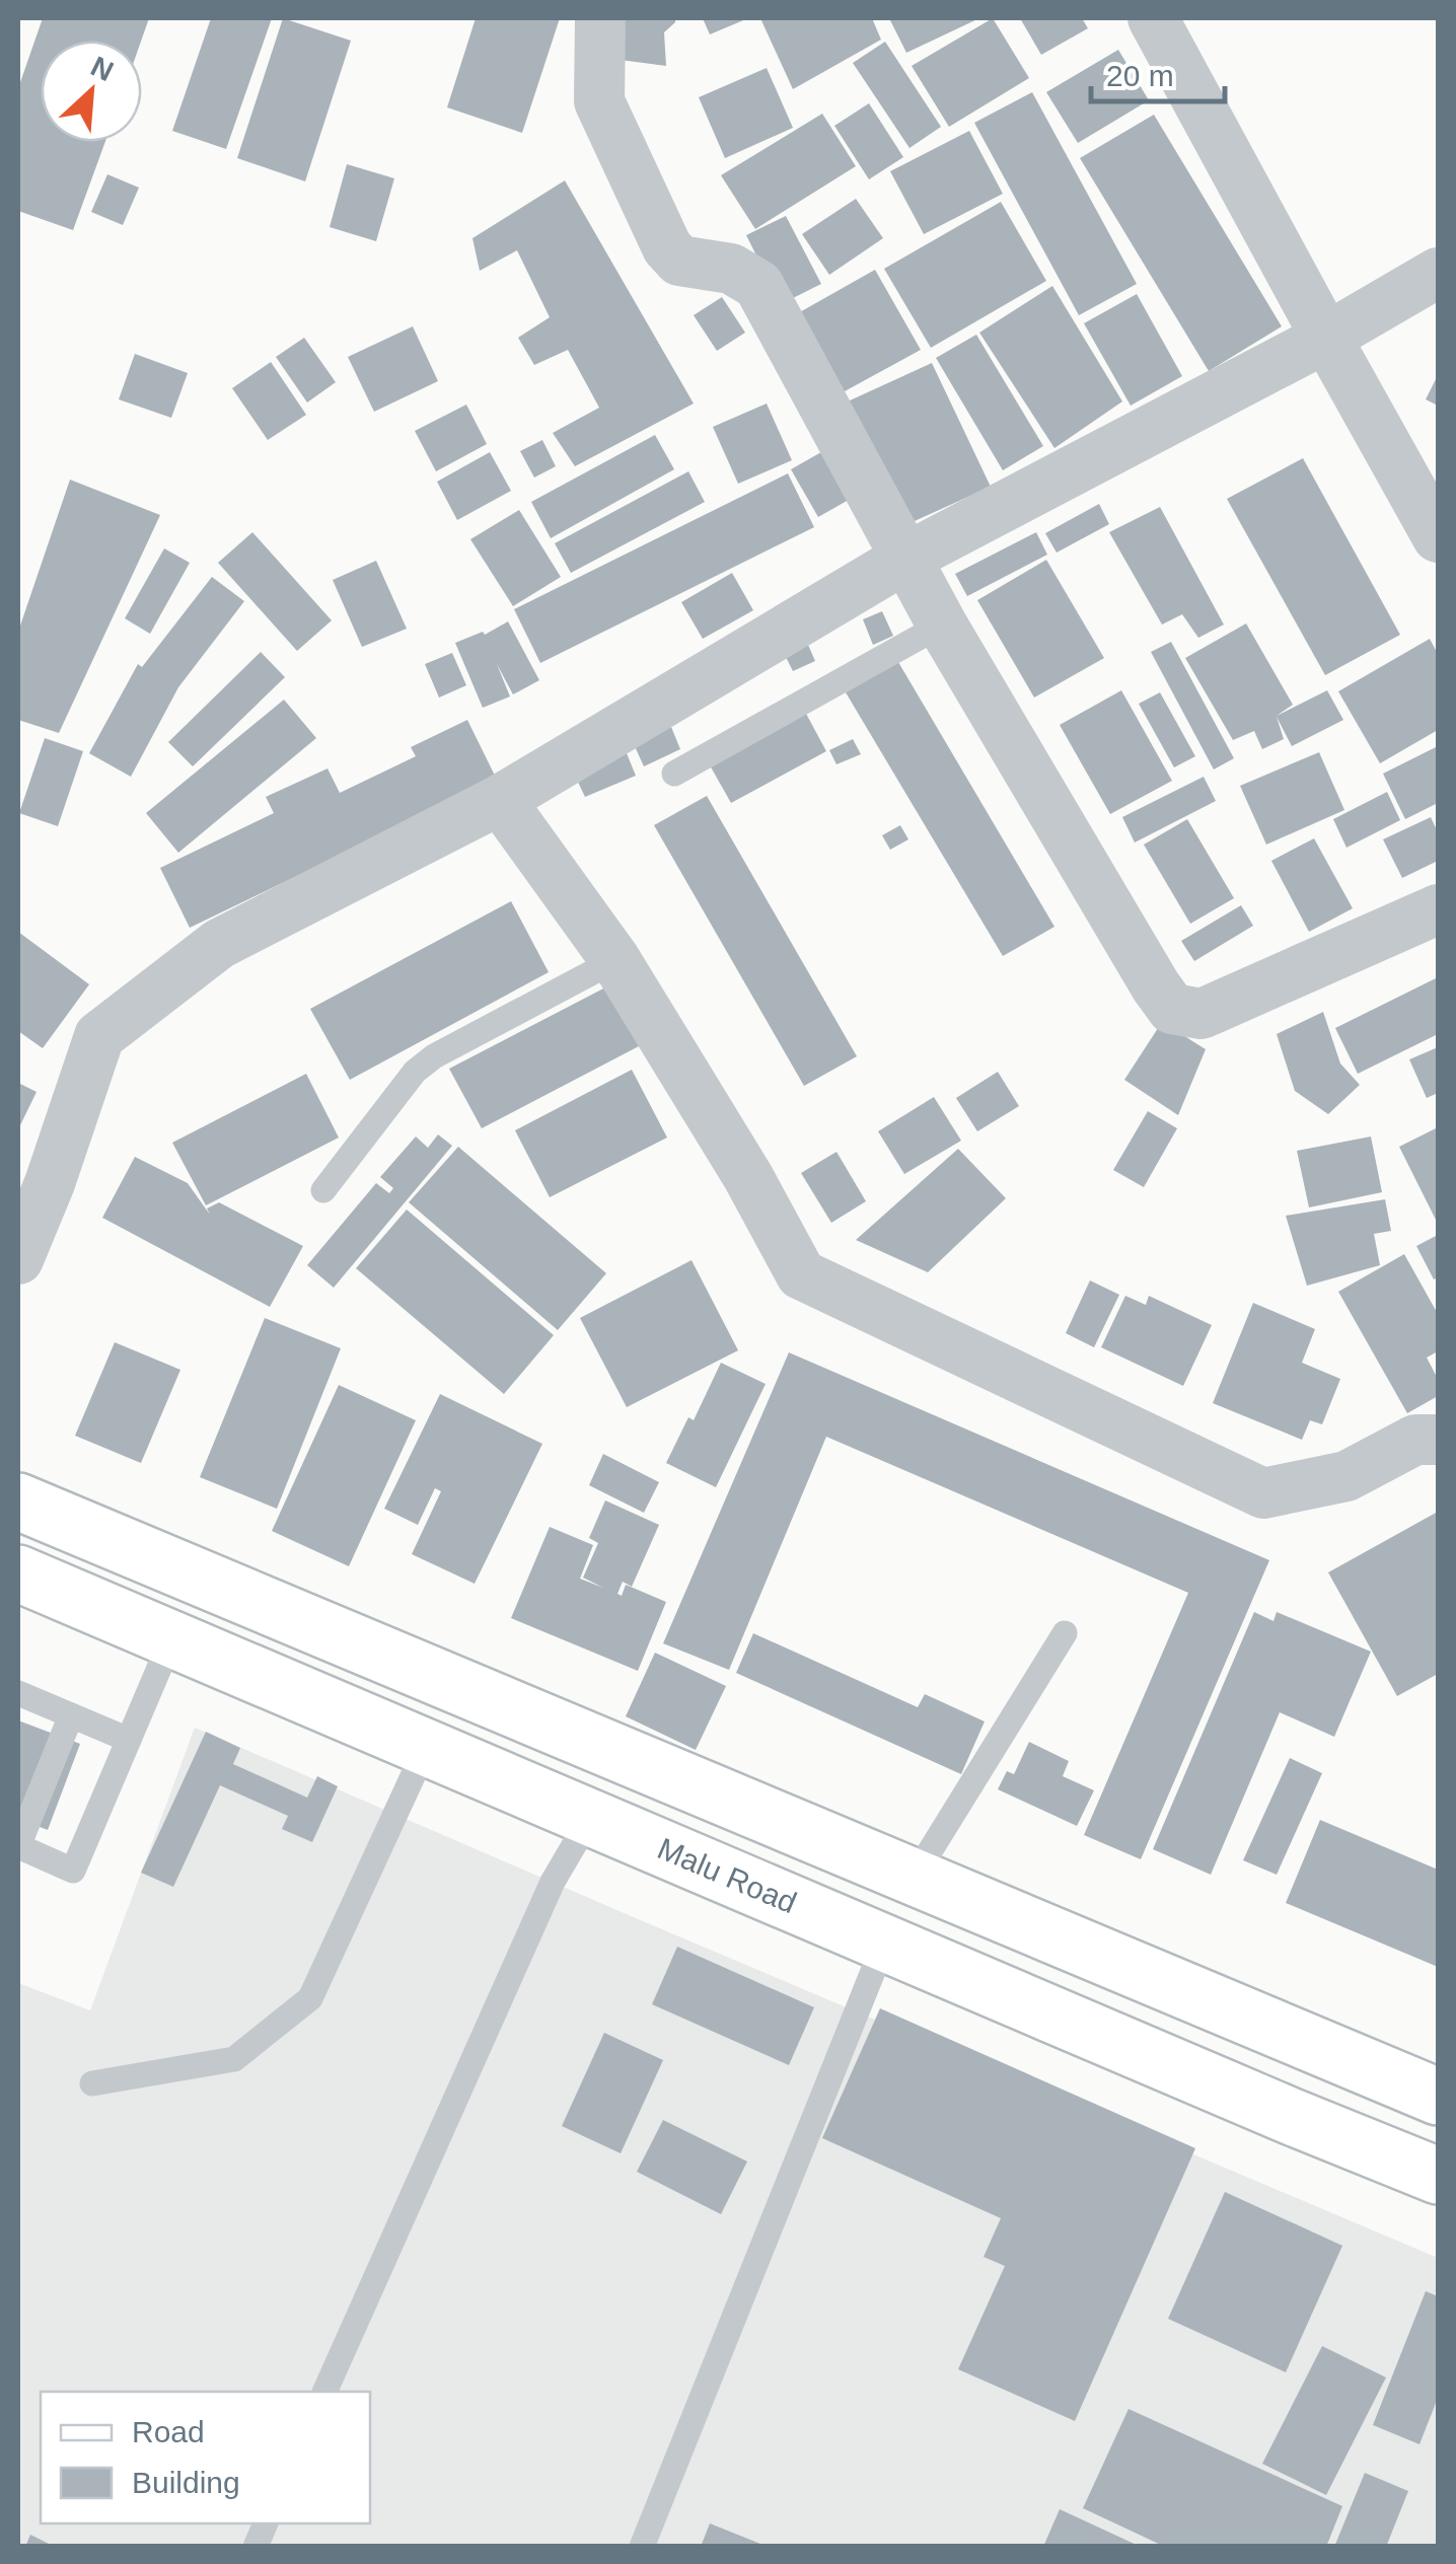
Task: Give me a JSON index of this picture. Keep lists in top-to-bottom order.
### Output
{
  "streets": {
    "main road": ["Malu Road"]
  },
  "legend": ["Road", "Building"],
  "scale_bar": "20 m",
  "north": "top right"
}
